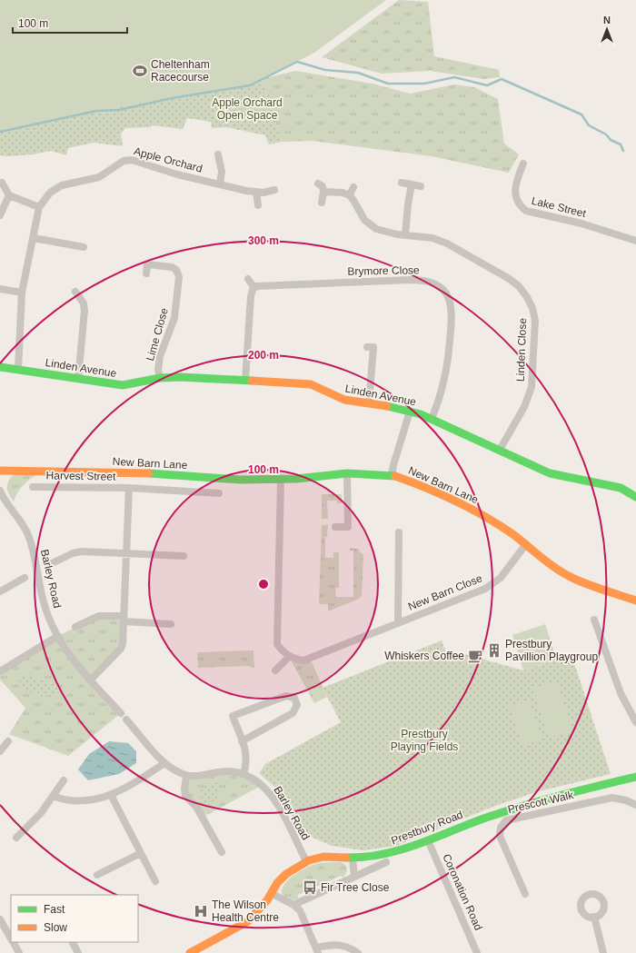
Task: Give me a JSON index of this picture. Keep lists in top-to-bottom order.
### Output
{
  "streets": {
    "main road": ["Linden Avenue", "New Barn Lane", "Prestbury Road"],
    "street": [
      "Apple Orchard",
      "Lake Street",
      "Brymore Close",
      "Lime Close",
      "Linden Close",
      "Harvest Street",
      "Barley Road",
      "New Barn Close",
      "Prescott Walk",
      "Coronation Road"
    ]
  },
  "crossings": [
    ["Brymore Close", "Linden Avenue"],
    ["Lime Close", "Linden Avenue"],
    ["Linden Close", "Linden Avenue"],
    ["New Barn Lane", "New Barn Close"],
    ["Harvest Street", "Barley Road"],
    ["Barley Road", "Prestbury Road"],
    ["Prestbury Road", "Coronation Road"]
  ],
  "parks": ["Apple Orchard Open Space", "Prestbury Playing Fields"],
  "places": {
    "sports": ["Cheltenham Racecourse"],
    "building": ["Prestbury Pavillion Playgroup"],
    "cafe": ["Whiskers Coffee"],
    "bus stop": ["Fir Tree Close"],
    "hospital": ["The Wilson Health Centre"]
  },
  "legend": ["Fast", "Slow"],
  "scale_bar": "100 m",
  "north": "top",
  "rings": ["300 m", "200 m", "100 m"]
}
